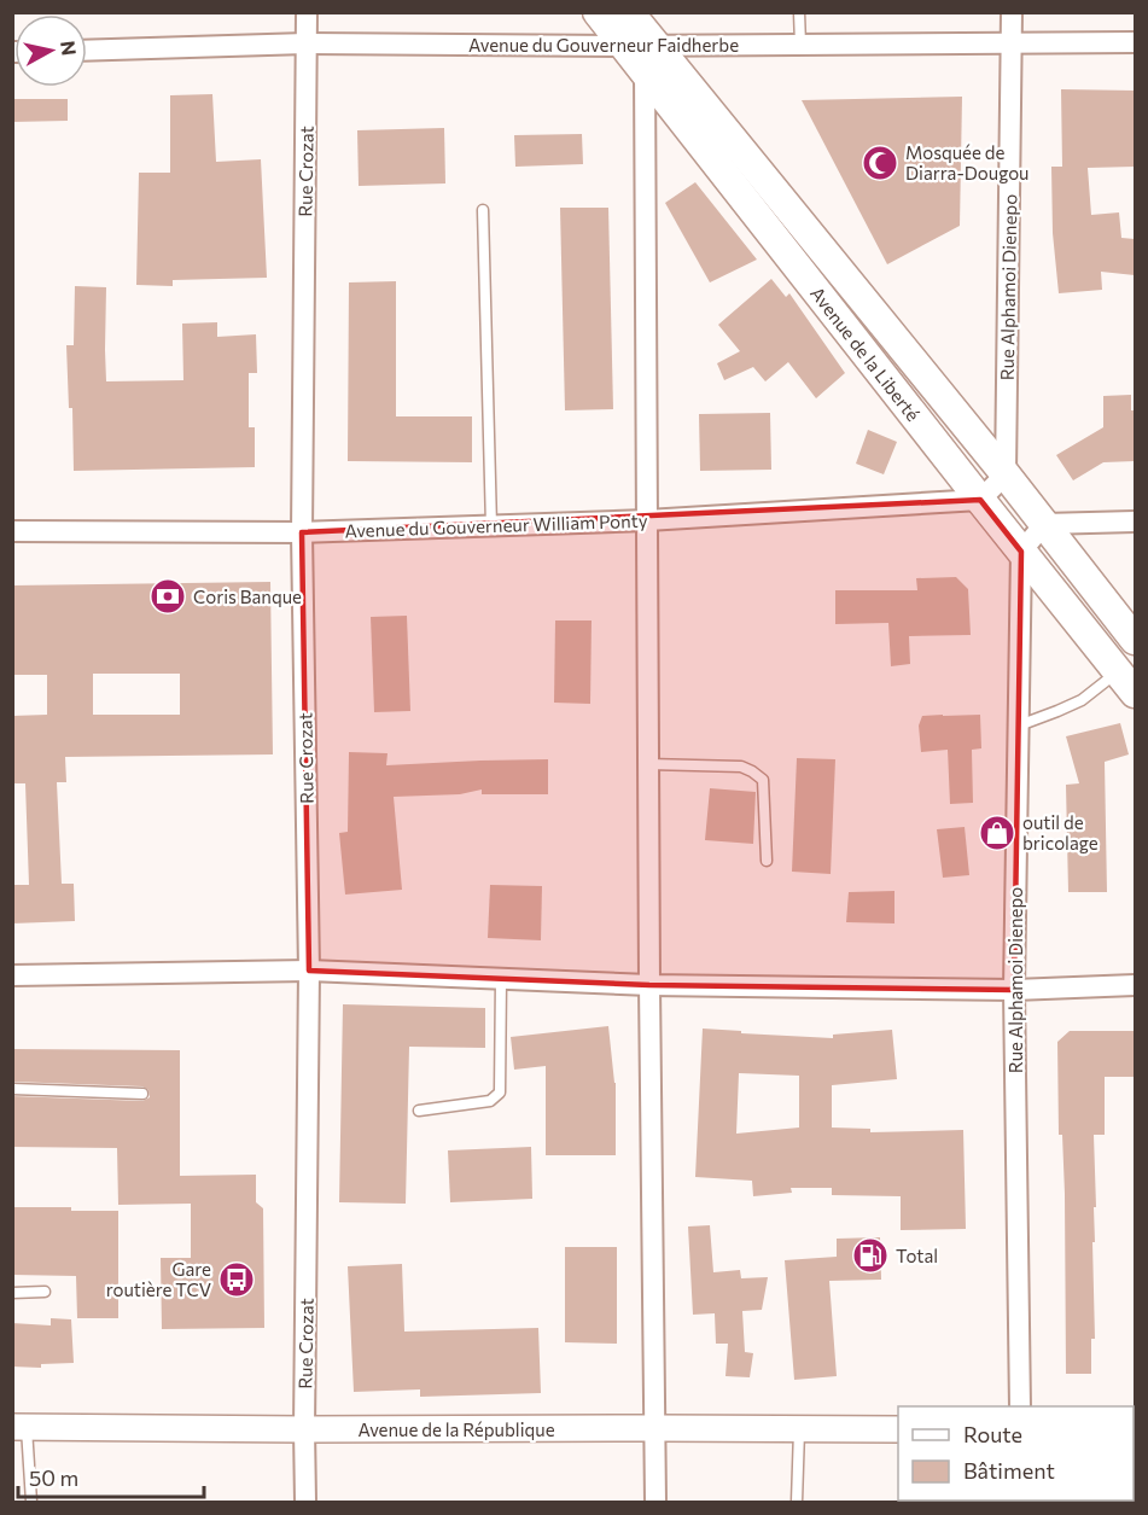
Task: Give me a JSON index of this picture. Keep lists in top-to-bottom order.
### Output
{
  "streets": {
    "main road": ["Avenue de la Liberté"],
    "street": [
      "Avenue du Gouverneur Faidherbe",
      "Rue Crozat",
      "Rue Alphamoi Dienepo",
      "Avenue du Gouverneur William Ponty",
      "Avenue de la République"
    ]
  },
  "crossings": [
    ["Avenue du Gouverneur Faidherbe", "Rue Crozat"],
    ["Avenue du Gouverneur Faidherbe", "Rue Alphamoi Dienepo"],
    ["Avenue du Gouverneur Faidherbe", "Avenue de la Liberté"],
    ["Rue Crozat", "Avenue du Gouverneur William Ponty"],
    ["Rue Crozat", "Avenue de la République"],
    ["Rue Alphamoi Dienepo", "Avenue de la Liberté"],
    ["Avenue de la Liberté", "Avenue du Gouverneur William Ponty"]
  ],
  "places": {
    "mosque": ["Mosquée de Diarra-Dougou"],
    "bank": ["Coris Banque"],
    "shop": ["outil de bricolage"],
    "fuel station": ["Total"],
    "bus stop": ["Gare routière TCV"]
  },
  "legend": ["Route", "Bâtiment"],
  "scale_bar": "50 m",
  "north": "right"
}
